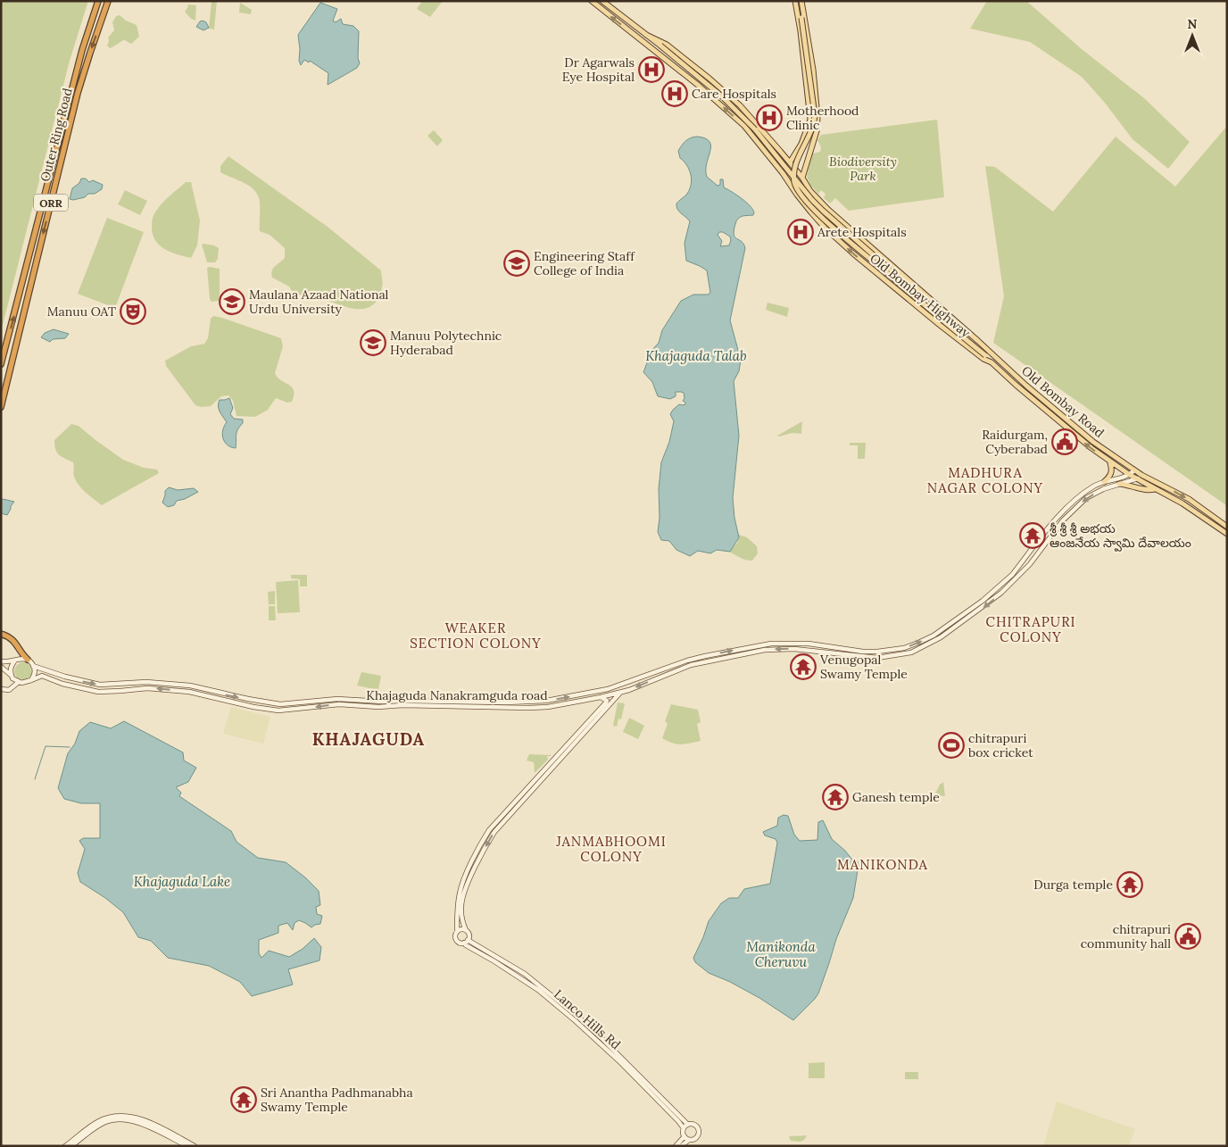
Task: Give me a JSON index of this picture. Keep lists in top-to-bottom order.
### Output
{
  "streets": {
    "highway": ["Outer Ring Road", "ORR"],
    "main road": [
      "Old Bombay Highway",
      "Old Bombay Road",
      "Khajaguda Nanakramguda road",
      "Lanco Hills Rd"
    ]
  },
  "crossings": [
    ["Old Bombay Highway", "Khajaguda Nanakramguda road"]
  ],
  "districts": [
    "MADHURA NAGAR COLONY",
    "CHITRAPURI COLONY",
    "WEAKER SECTION COLONY",
    "KHAJAGUDA",
    "JANMABHOOMI COLONY",
    "MANIKONDA"
  ],
  "water": ["Khajaguda Talab", "Khajaguda Lake", "Manikonda Cheruvu"],
  "parks": ["Biodiversity Park"],
  "places": {
    "hospital": [
      "Dr Agarwals Eye Hospital",
      "Care Hospitals",
      "Motherhood Clinic",
      "Arete Hospitals"
    ],
    "school or university": ["Engineering Staff College of India", "Maulana Azaad National Urdu University", "Manuu Polytechnic Hyderabad"],
    "theatre": ["Manuu OAT"],
    "public building": ["Raidurgam, Cyberabad", "chitrapuri community hall"],
    "temple": [
      "శ్రీ శ్రీ శ్రీ అభయ ఆంజనేయ స్వామి దేవాలయం",
      "Venugopal Swamy Temple",
      "Ganesh temple",
      "Durga temple",
      "Sri Anantha Padhmanabha Swamy Temple"
    ],
    "sports": ["chitrapuri box cricket"]
  },
  "north": "top"
}
